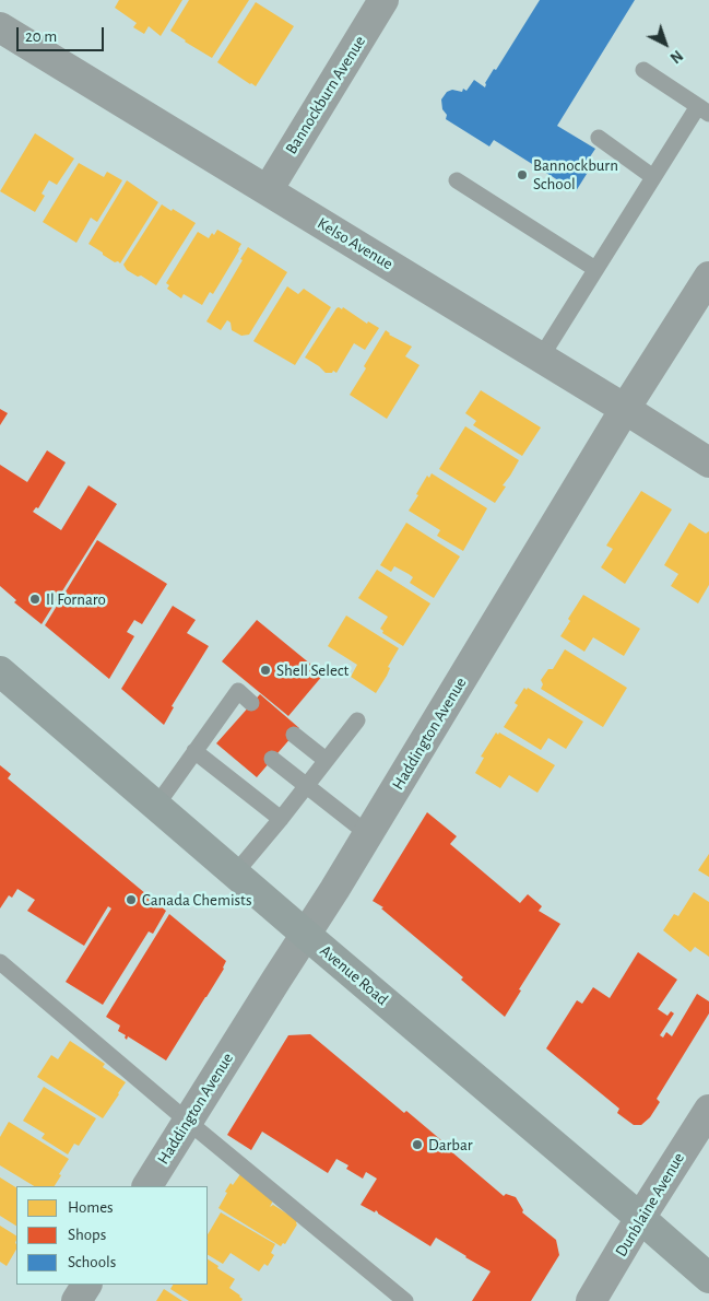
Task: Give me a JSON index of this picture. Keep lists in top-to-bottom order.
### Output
{
  "streets": {
    "main road": ["Avenue Road"],
    "street": [
      "Bannockburn Avenue",
      "Kelso Avenue",
      "Haddington Avenue",
      "Dunblaine Avenue"
    ]
  },
  "crossings": [
    ["Bannockburn Avenue", "Kelso Avenue"],
    ["Kelso Avenue", "Haddington Avenue"],
    ["Haddington Avenue", "Avenue Road"],
    ["Avenue Road", "Dunblaine Avenue"]
  ],
  "places": [
    "Bannockburn School",
    "Il Fornaro",
    "Shell Select",
    "Canada Chemists",
    "Darbar"
  ],
  "legend": ["Homes", "Shops", "Schools"],
  "scale_bar": "20 m",
  "north": "bottom right"
}
